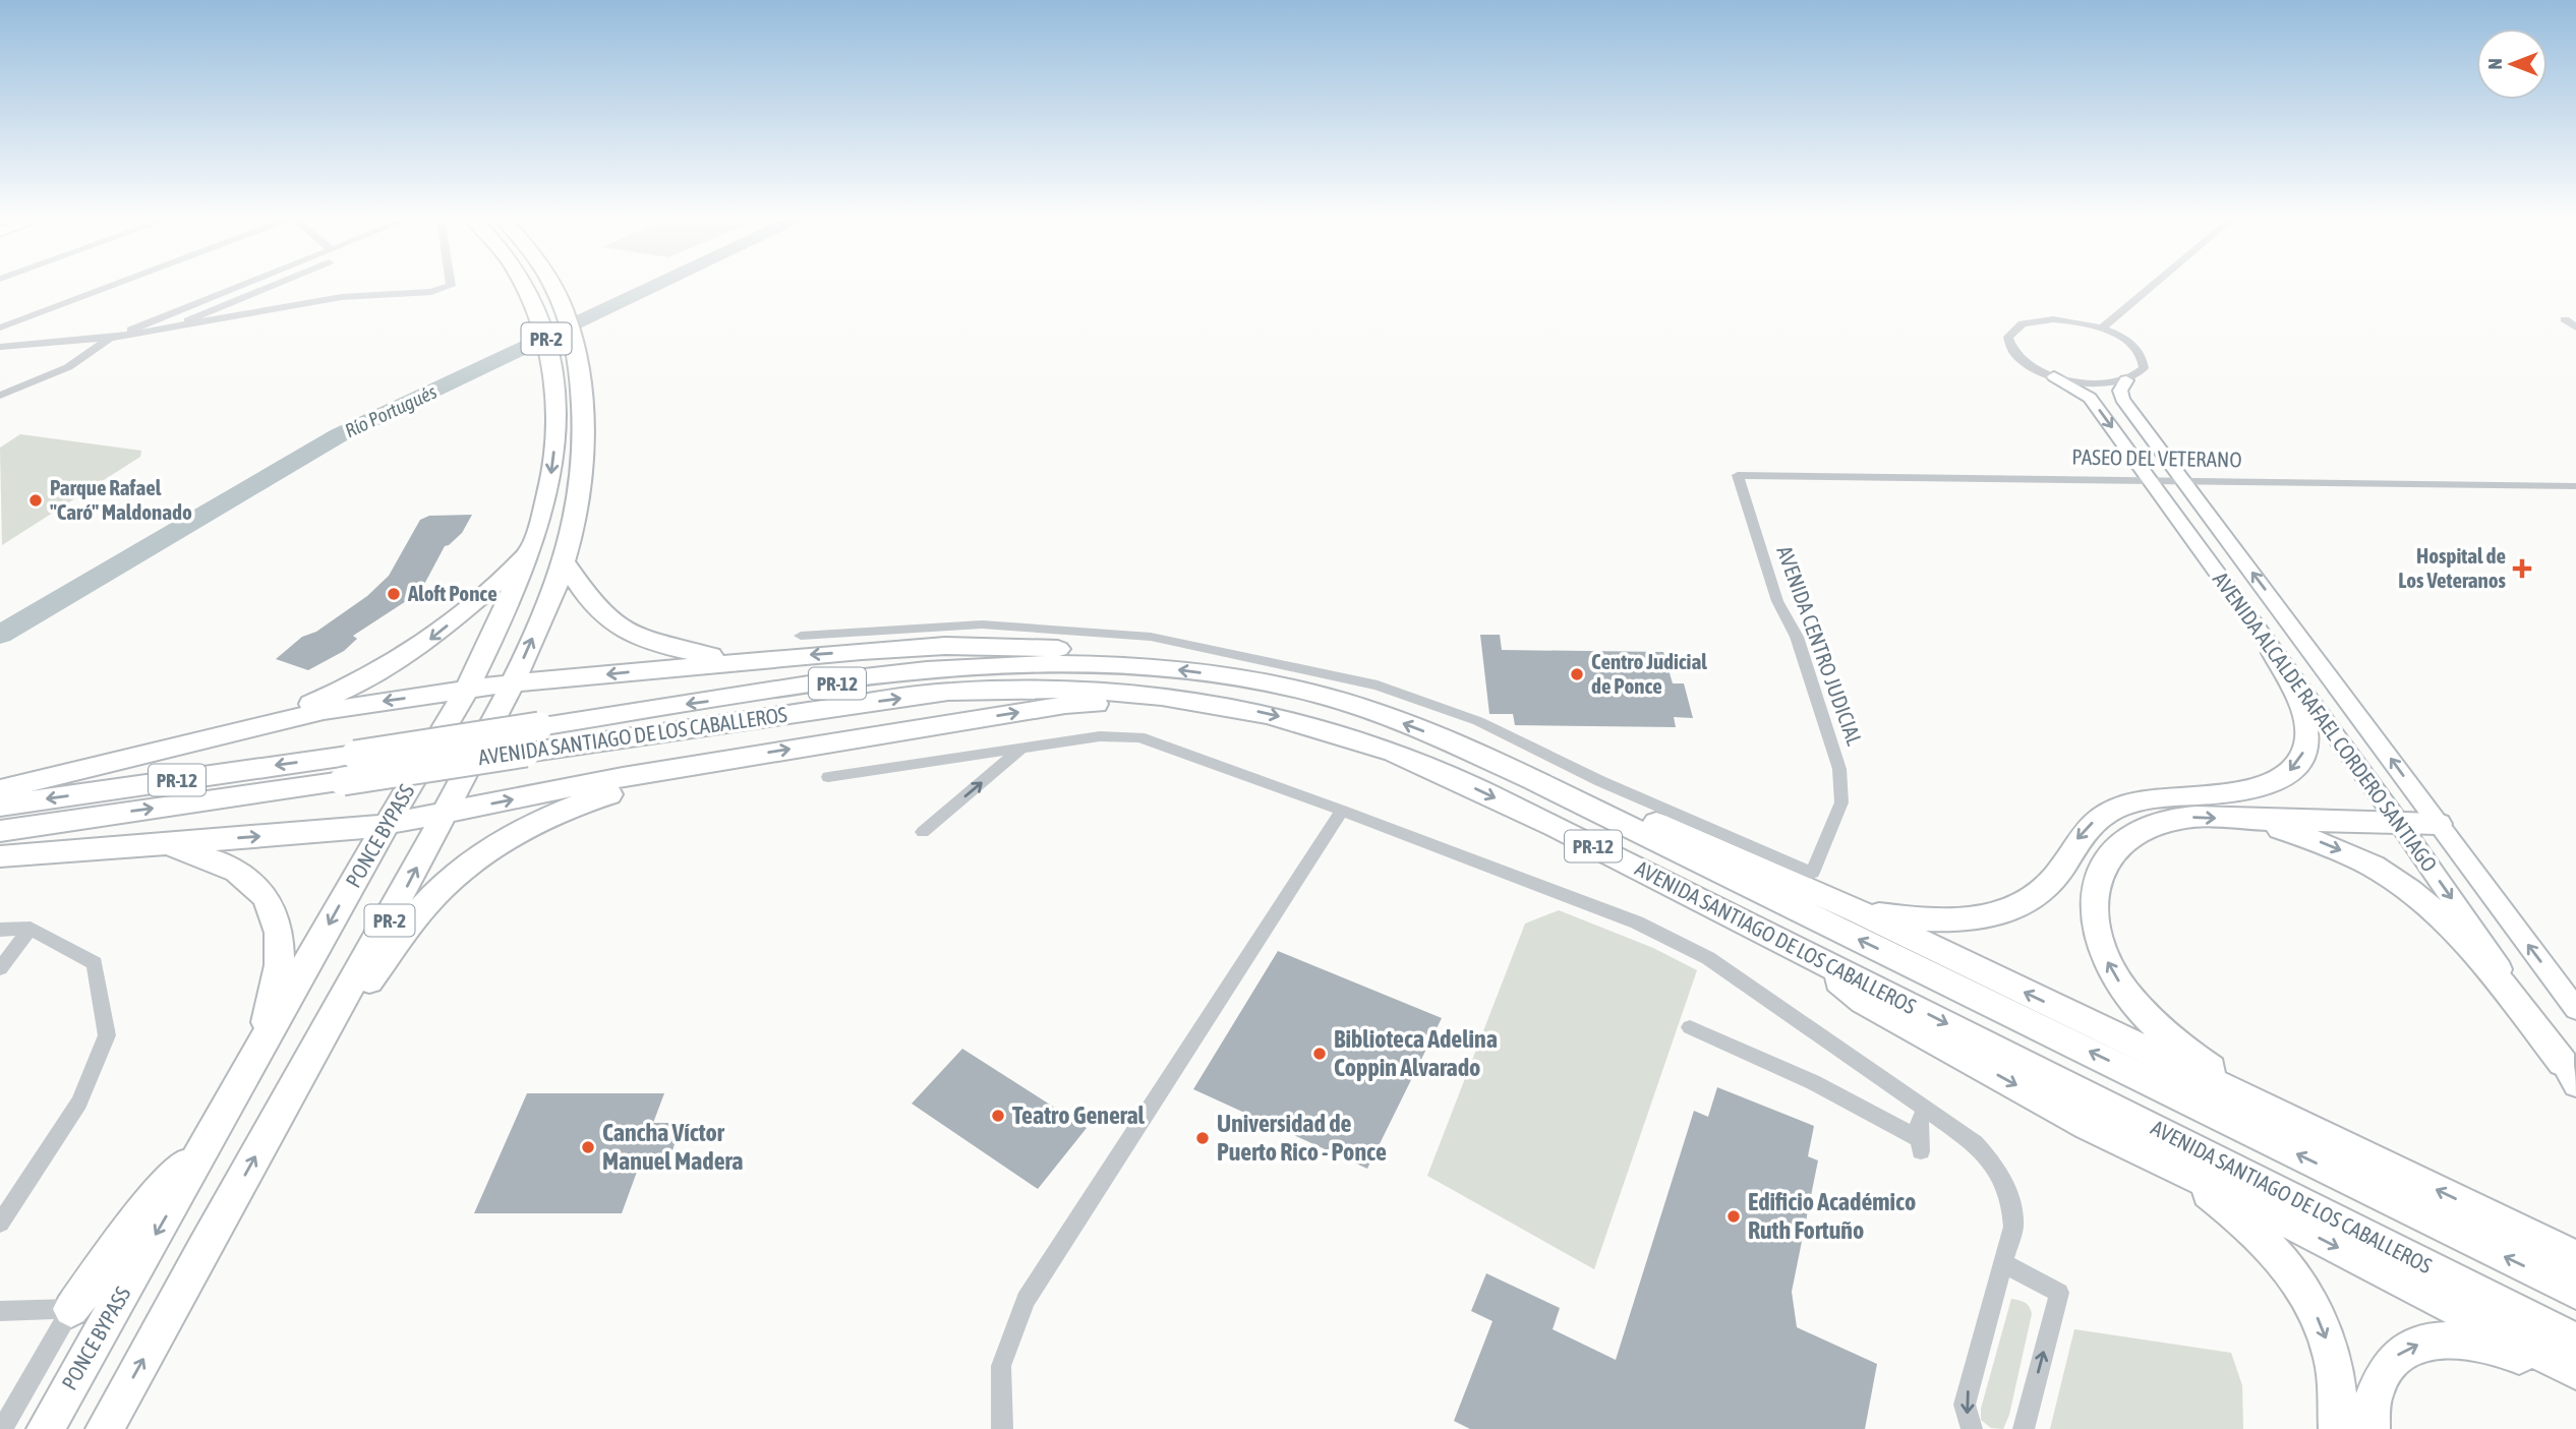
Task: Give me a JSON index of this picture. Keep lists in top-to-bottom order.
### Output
{
  "streets": {
    "highway": [
      "PR-2",
      "PR-12",
      "AVENIDA SANTIAGO DE LOS CABALLEROS",
      "PONCE BYPASS"
    ],
    "street": ["PASEO DEL VETERANO", "AVENIDA CENTRO JUDICIAL", "AVENIDA ALCALDE RAFAEL CORDERO SANTIAGO"]
  },
  "crossings": [
    ["PASEO DEL VETERANO", "AVENIDA CENTRO JUDICIAL"],
    ["PASEO DEL VETERANO", "AVENIDA ALCALDE RAFAEL CORDERO SANTIAGO"]
  ],
  "water": ["Río Portugués"],
  "places": {
    "other": [
      "Parque Rafael \"Caró\" Maldonado",
      "Aloft Ponce",
      "Centro Judicial de Ponce",
      "Biblioteca Adelina Coppin Alvarado",
      "Teatro General",
      "Universidad de Puerto Rico - Ponce",
      "Cancha Víctor Manuel Madera",
      "Edificio Académico Ruth Fortuño"
    ],
    "health": ["Hospital de Los Veteranos"]
  },
  "north": "left"
}
